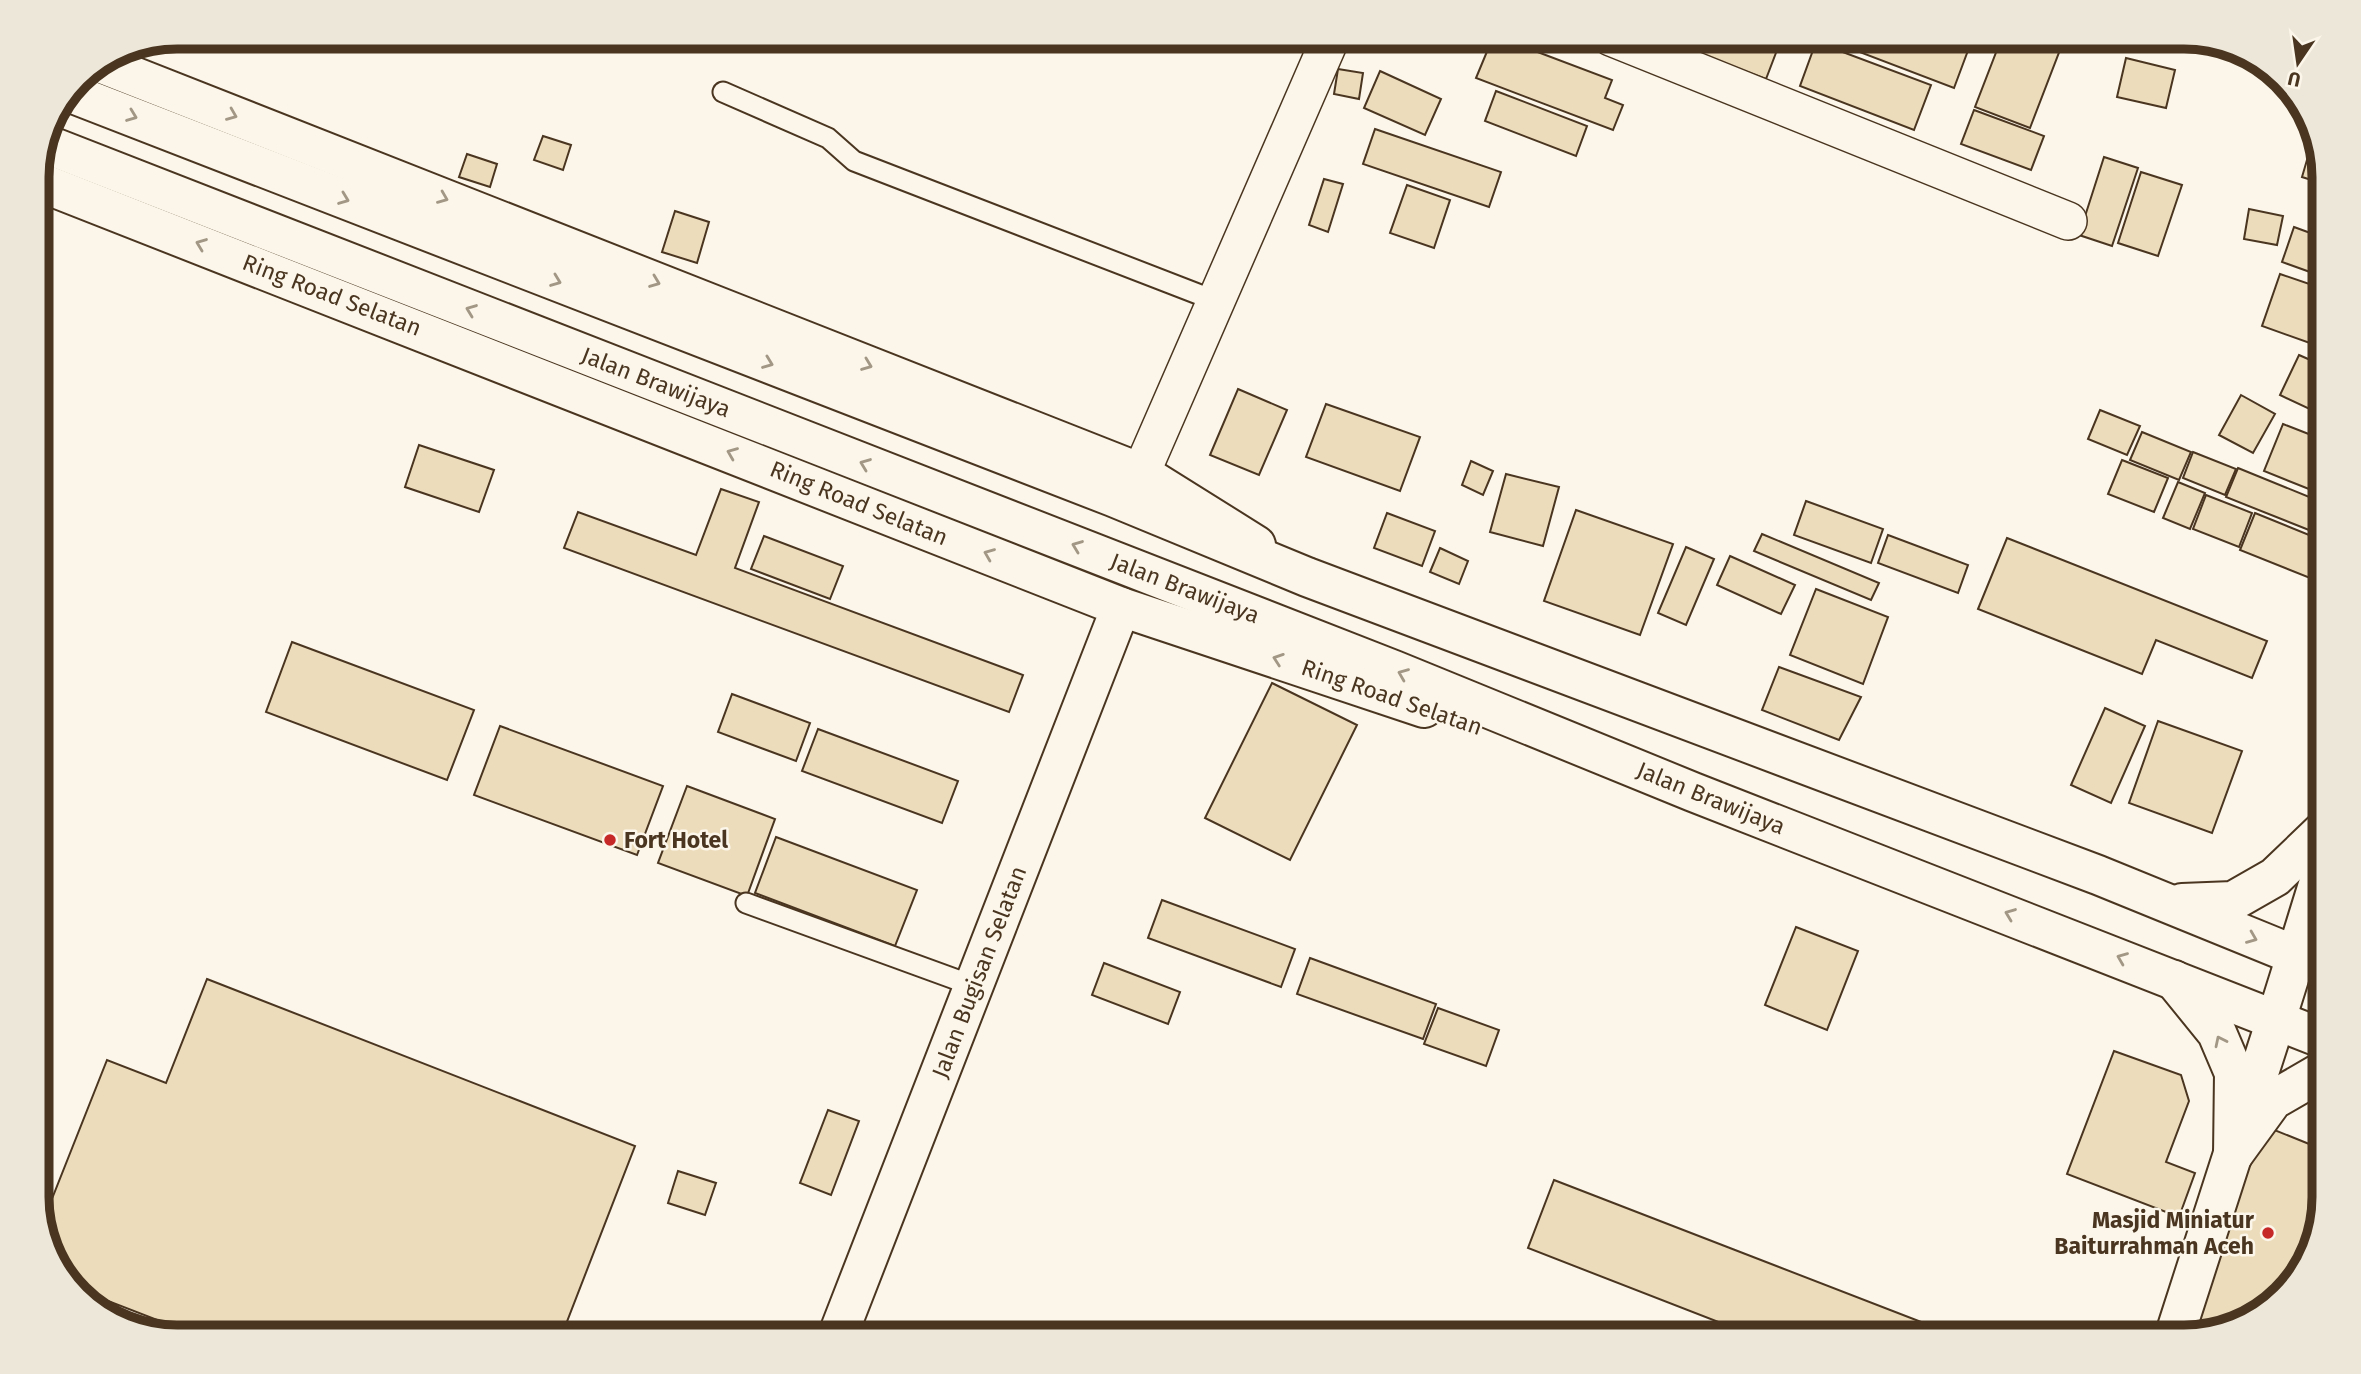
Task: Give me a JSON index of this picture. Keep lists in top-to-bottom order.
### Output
{
  "streets": {
    "main road": ["Ring Road Selatan", "Jalan Brawijaya", "Jalan Bugisan Selatan"]
  },
  "crossings": [
    ["Ring Road Selatan", "Jalan Brawijaya"],
    ["Ring Road Selatan", "Jalan Bugisan Selatan"]
  ],
  "places": ["Fort Hotel", "Masjid Miniatur Baiturrahman Aceh"],
  "north": "bottom"
}
